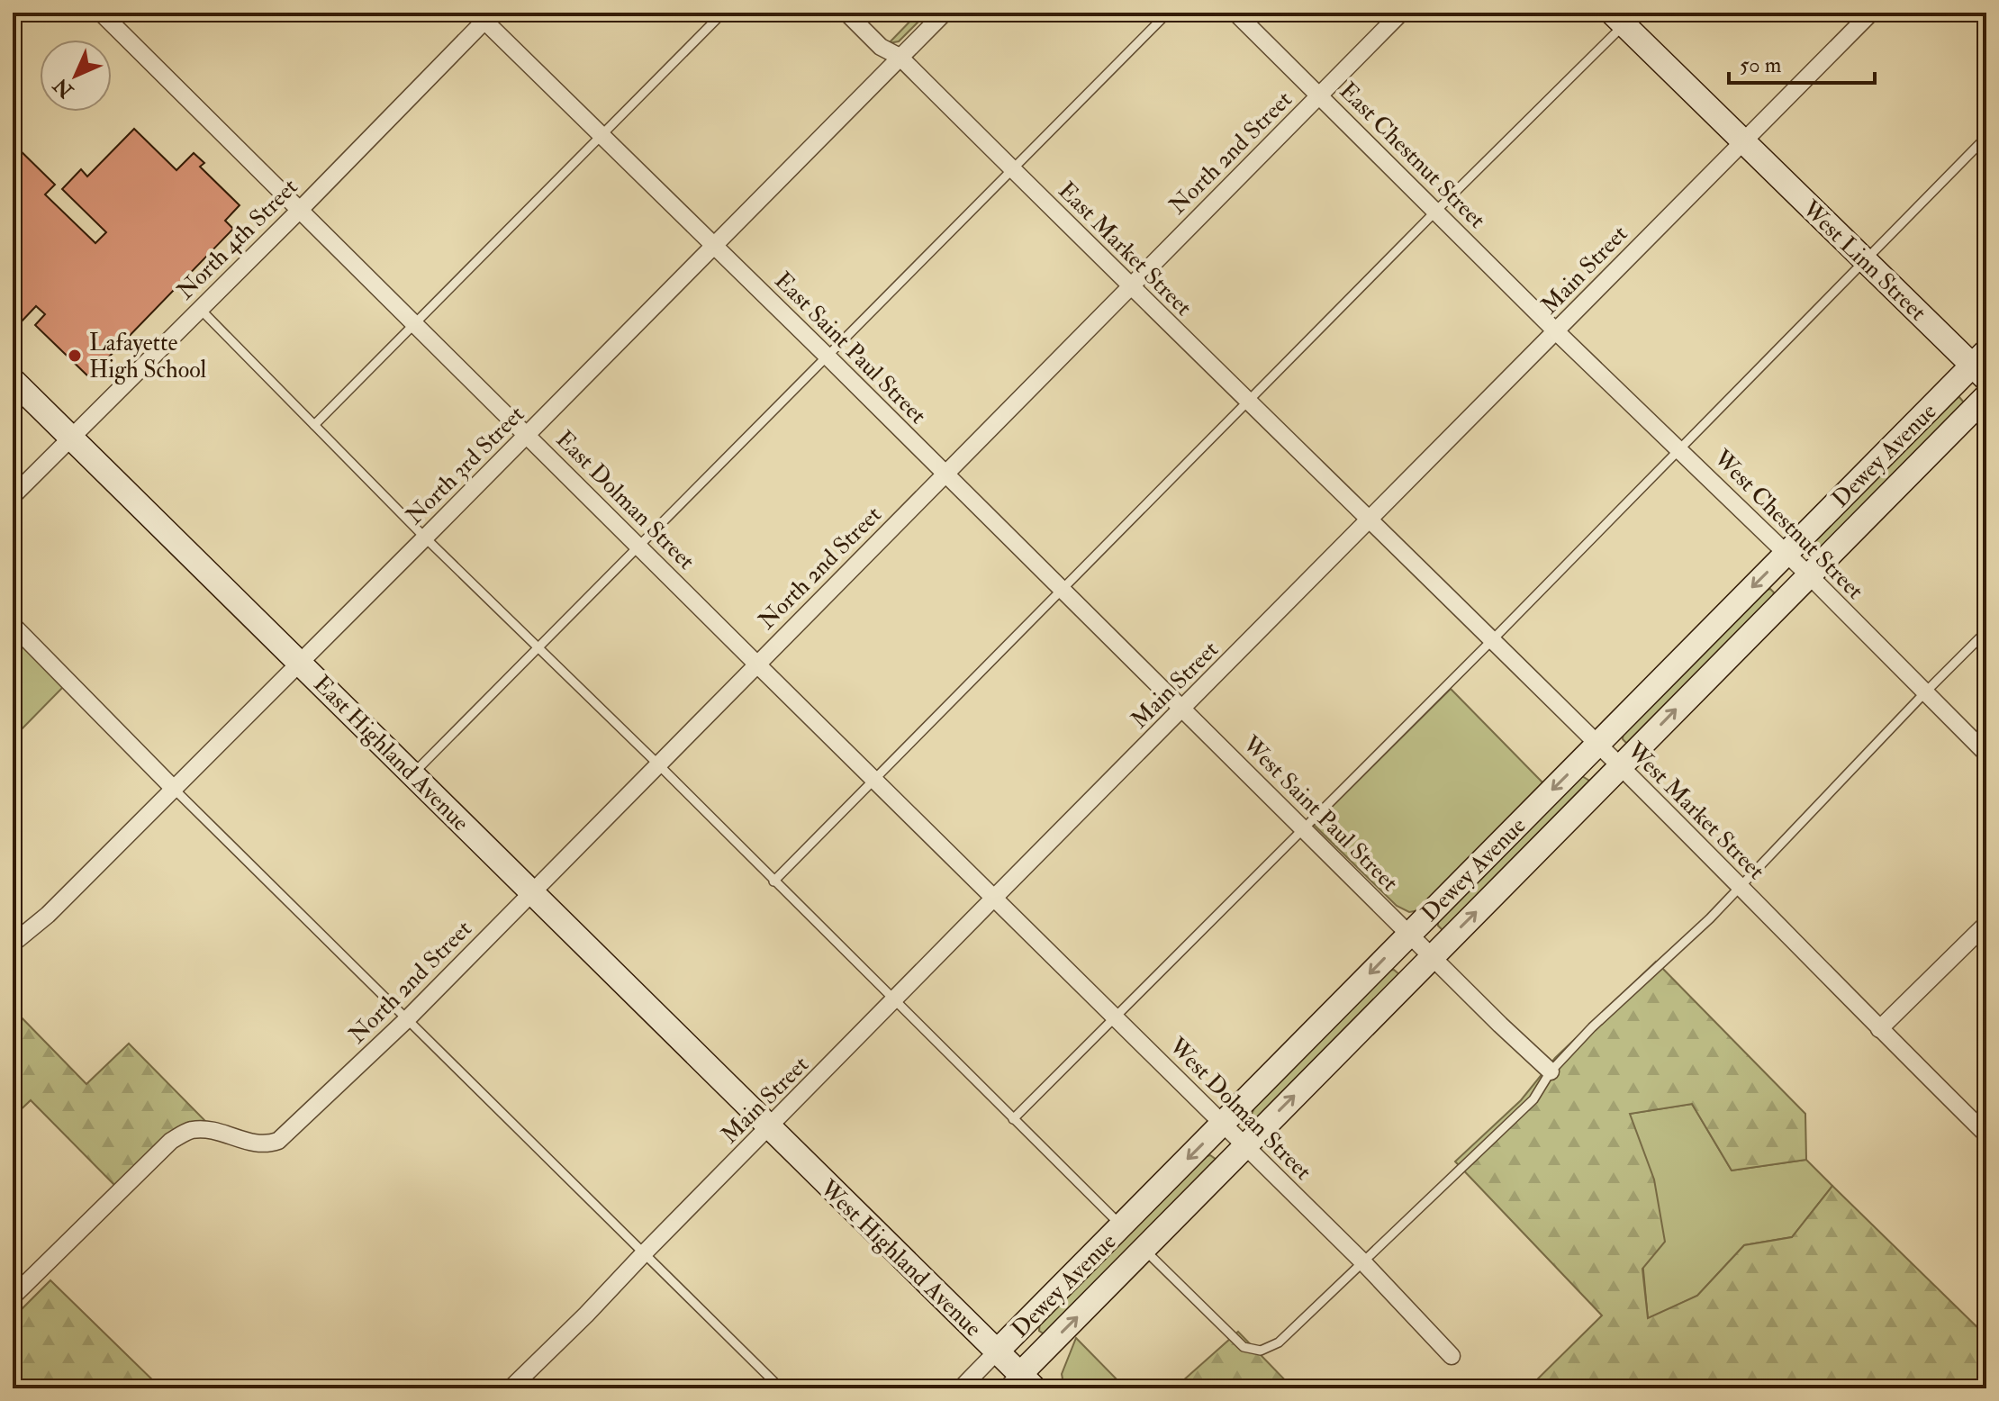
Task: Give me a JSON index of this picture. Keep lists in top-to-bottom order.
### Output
{
  "streets": {
    "street": [
      "North 2nd Street",
      "East Chestnut Street",
      "North 4th Street",
      "East Market Street",
      "West Linn Street",
      "Main Street",
      "East Saint Paul Street",
      "Dewey Avenue",
      "North 3rd Street",
      "East Dolman Street",
      "West Chestnut Street",
      "East Highland Avenue",
      "West Market Street",
      "West Saint Paul Street",
      "West Dolman Street",
      "West Highland Avenue"
    ]
  },
  "crossings": [
    ["North 2nd Street", "East Chestnut Street"],
    ["North 2nd Street", "East Market Street"],
    ["North 2nd Street", "East Saint Paul Street"],
    ["North 2nd Street", "East Dolman Street"],
    ["North 2nd Street", "East Highland Avenue"],
    ["East Chestnut Street", "Main Street"],
    ["East Chestnut Street", "West Chestnut Street"],
    ["North 4th Street", "East Saint Paul Street"],
    ["North 4th Street", "East Dolman Street"],
    ["North 4th Street", "East Highland Avenue"],
    ["East Market Street", "Main Street"],
    ["East Market Street", "North 3rd Street"],
    ["East Market Street", "West Market Street"],
    ["West Linn Street", "Main Street"],
    ["West Linn Street", "Dewey Avenue"],
    ["Main Street", "East Saint Paul Street"],
    ["Main Street", "East Dolman Street"],
    ["Main Street", "West Chestnut Street"],
    ["Main Street", "East Highland Avenue"],
    ["Main Street", "West Market Street"],
    ["Main Street", "West Saint Paul Street"],
    ["Main Street", "West Dolman Street"],
    ["Main Street", "West Highland Avenue"],
    ["East Saint Paul Street", "North 3rd Street"],
    ["East Saint Paul Street", "West Saint Paul Street"],
    ["Dewey Avenue", "West Chestnut Street"],
    ["Dewey Avenue", "West Market Street"],
    ["Dewey Avenue", "West Saint Paul Street"],
    ["Dewey Avenue", "West Dolman Street"],
    ["Dewey Avenue", "West Highland Avenue"],
    ["North 3rd Street", "East Dolman Street"],
    ["North 3rd Street", "East Highland Avenue"],
    ["East Dolman Street", "West Dolman Street"],
    ["East Highland Avenue", "West Highland Avenue"]
  ],
  "places": ["Lafayette High School"],
  "scale_bar": "50 m",
  "north": "bottom left"
}
